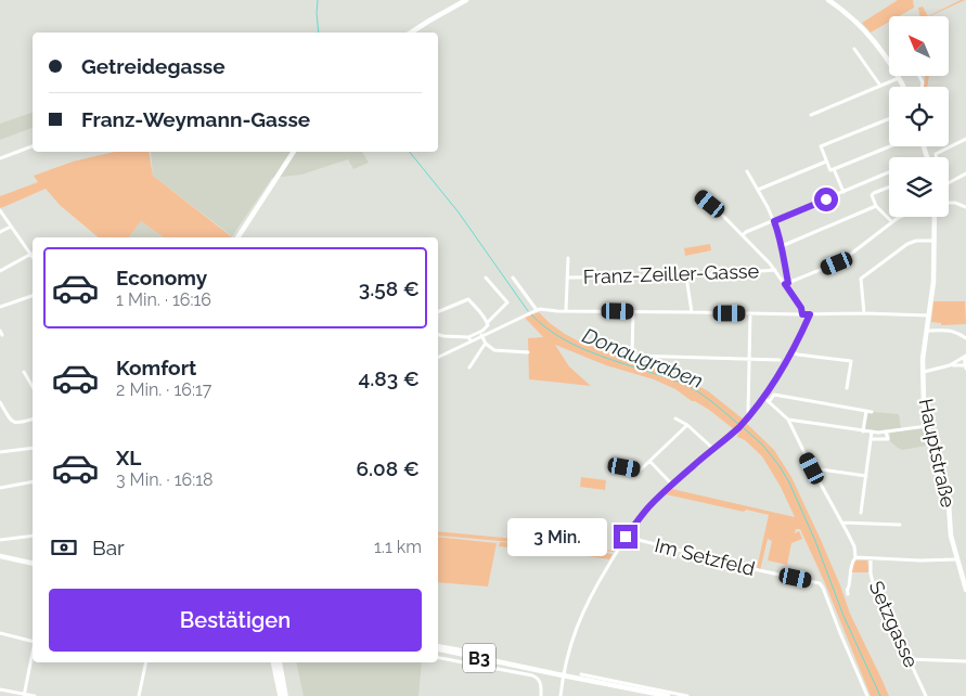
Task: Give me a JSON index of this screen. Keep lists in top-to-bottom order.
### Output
{
  "streets": {
    "main road": ["Hauptstraße", "B3"],
    "street": ["Franz-Zeiller-Gasse", "Im Setzfeld", "Setzgasse"]
  },
  "water": ["Donaugraben"],
  "north": "top left",
  "page": {
    "banner": ["Getreidegasse", "Franz-Weymann-Gasse"],
    "list": [
      {
        "name": "Economy",
        "note": "1 Min. · 16:16",
        "value": "3.58 €"
      },
      {
        "name": "Komfort",
        "note": "2 Min. · 16:17",
        "value": "4.83 €"
      },
      {
        "name": "XL",
        "note": "3 Min. · 16:18",
        "value": "6.08 €"
      }
    ],
    "pay": ["Bar", "1.1 km"],
    "bubble": "3 Min.",
    "buttons": "Bestätigen"
  }
}
